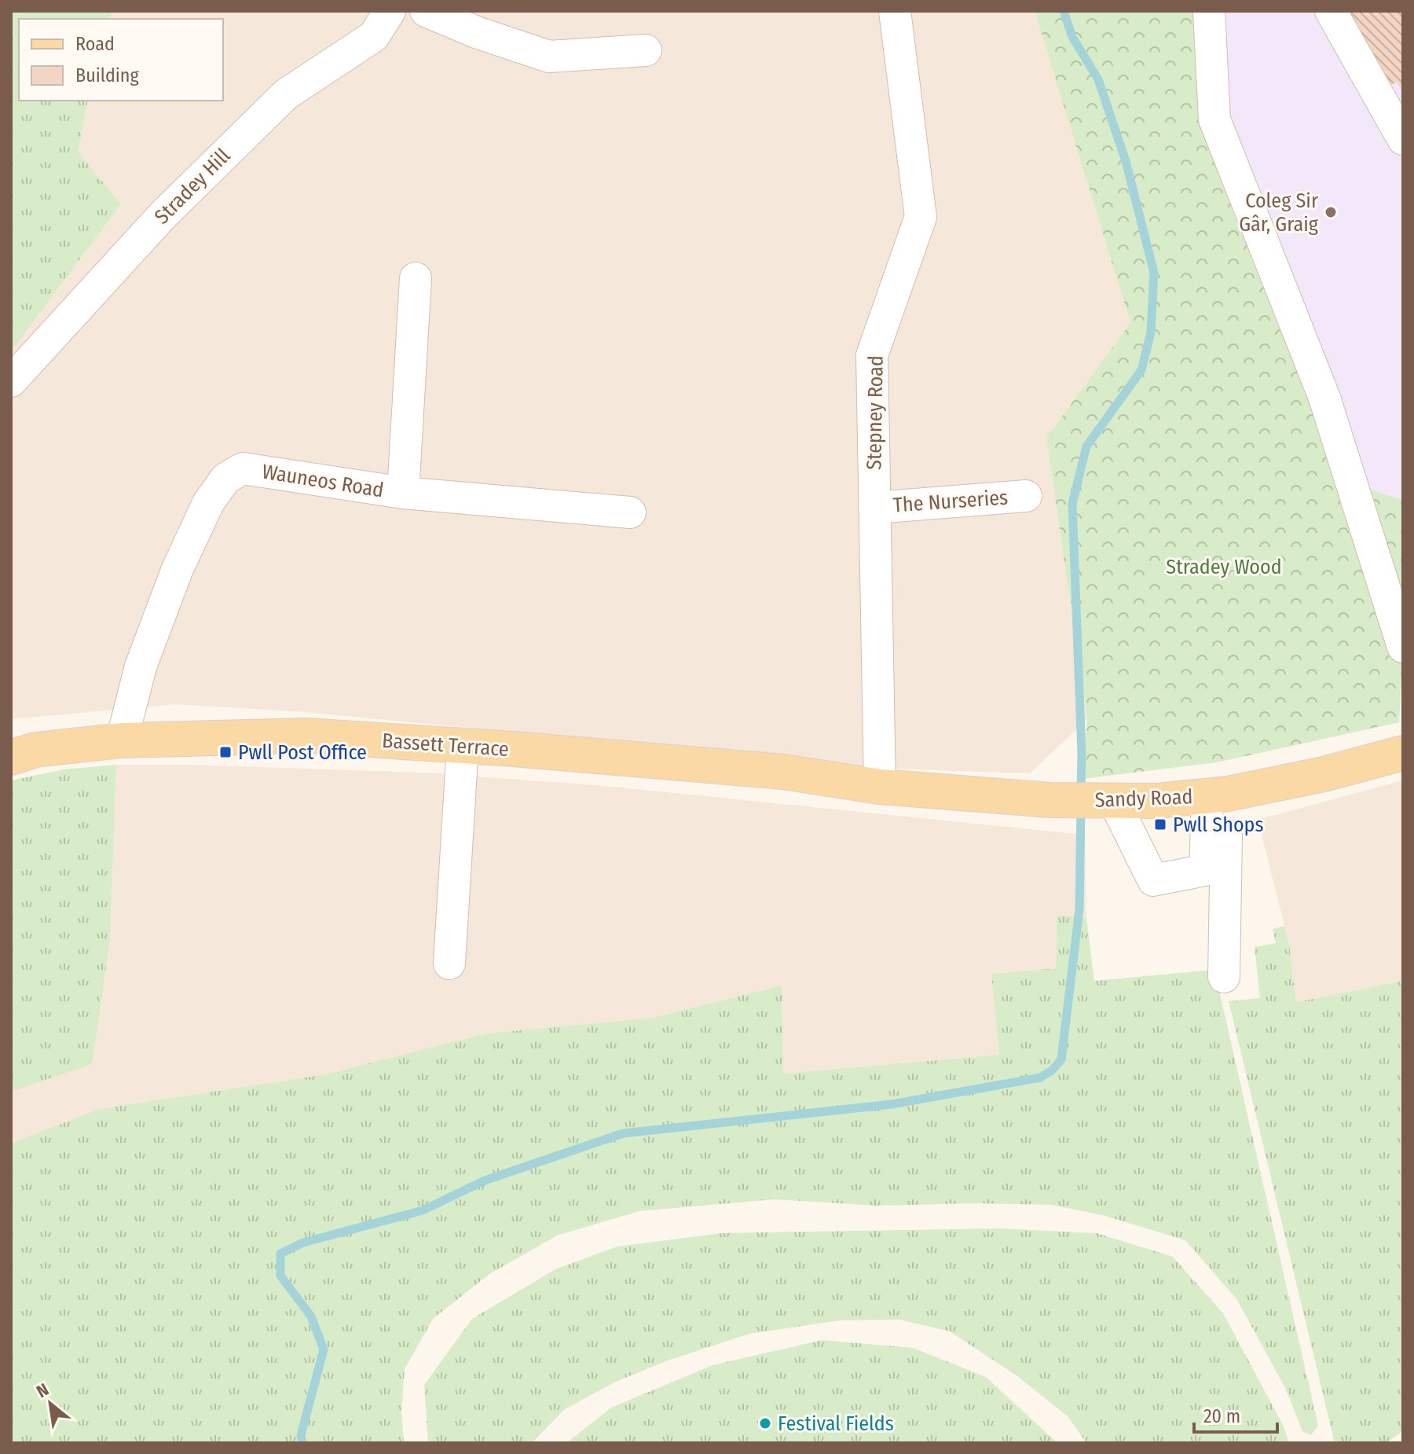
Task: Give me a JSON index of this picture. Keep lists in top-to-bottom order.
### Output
{
  "streets": {
    "main road": ["Bassett Terrace", "Sandy Road"],
    "street": [
      "Stradey Hill",
      "Stepney Road",
      "Wauneos Road",
      "The Nurseries"
    ]
  },
  "crossings": [
    ["Stepney Road", "The Nurseries"],
    ["Stepney Road", "Bassett Terrace"],
    ["Stepney Road", "Sandy Road"],
    ["Wauneos Road", "Bassett Terrace"],
    ["Bassett Terrace", "Sandy Road"]
  ],
  "parks": ["Stradey Wood"],
  "places": {
    "other": ["Coleg Sir Gâr, Graig", "Festival Fields"],
    "transit": ["Pwll Post Office", "Pwll Shops"]
  },
  "legend": ["Road", "Building"],
  "scale_bar": "20 m",
  "north": "top left"
}
